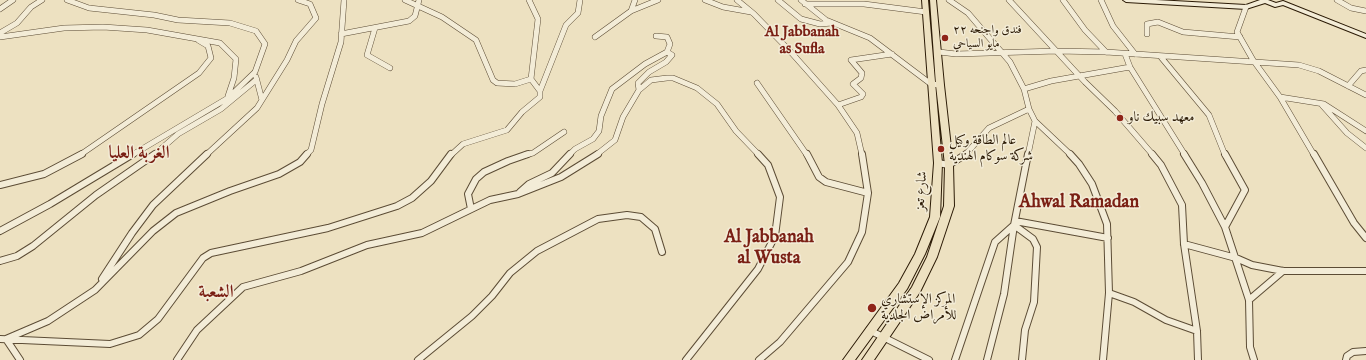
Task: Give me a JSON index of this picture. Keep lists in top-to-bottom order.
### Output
{
  "streets": {
    "main road": ["شارع تعز"]
  },
  "districts": [
    "Al Jabbanah as Sufla",
    "الغربة العليا",
    "Ahwal Ramadan",
    "Al Jabbanah al Wusta",
    "الشعبة"
  ],
  "places": [
    "فندق واجنحه ٢٢ مايو السياحي",
    "معهد سبيك ناو",
    "عالم الطاقة وكيل شركة سوكام الهندية",
    "المركز الإستشاري للأمراض الجلدية"
  ]
}
